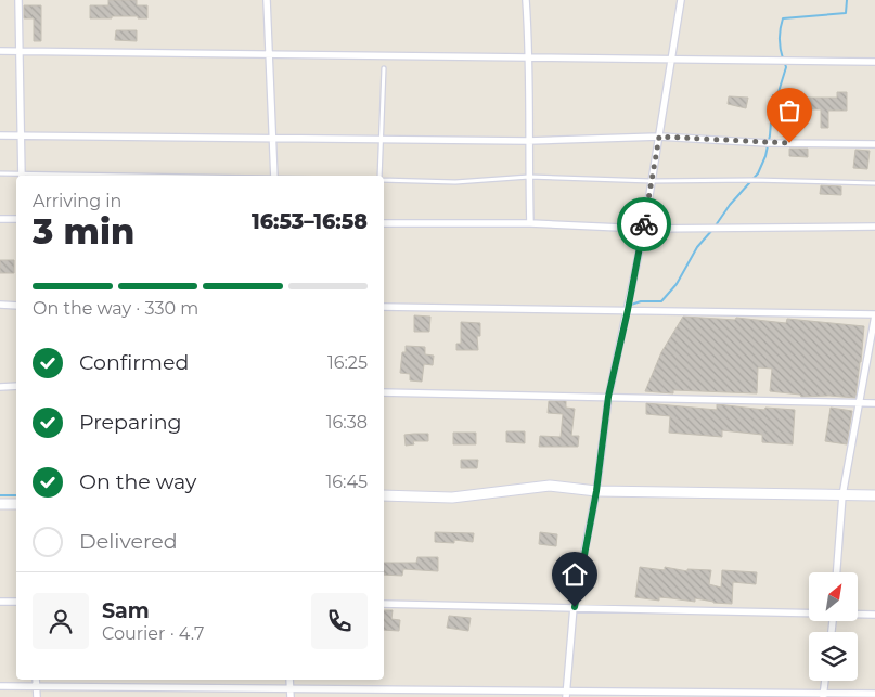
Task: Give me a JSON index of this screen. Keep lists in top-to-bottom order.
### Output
{
  "north": "top right",
  "page": {
    "heading": ["3 min", "Arriving in", "16:53–16:58"],
    "panel": ["Sam", "Courier · 4.7"],
    "bar": "On the way · 330 m",
    "list": [
      ["Confirmed", "16:25"],
      ["Preparing", "16:38"],
      ["On the way", "16:45"],
      "Delivered"
    ]
  }
}
